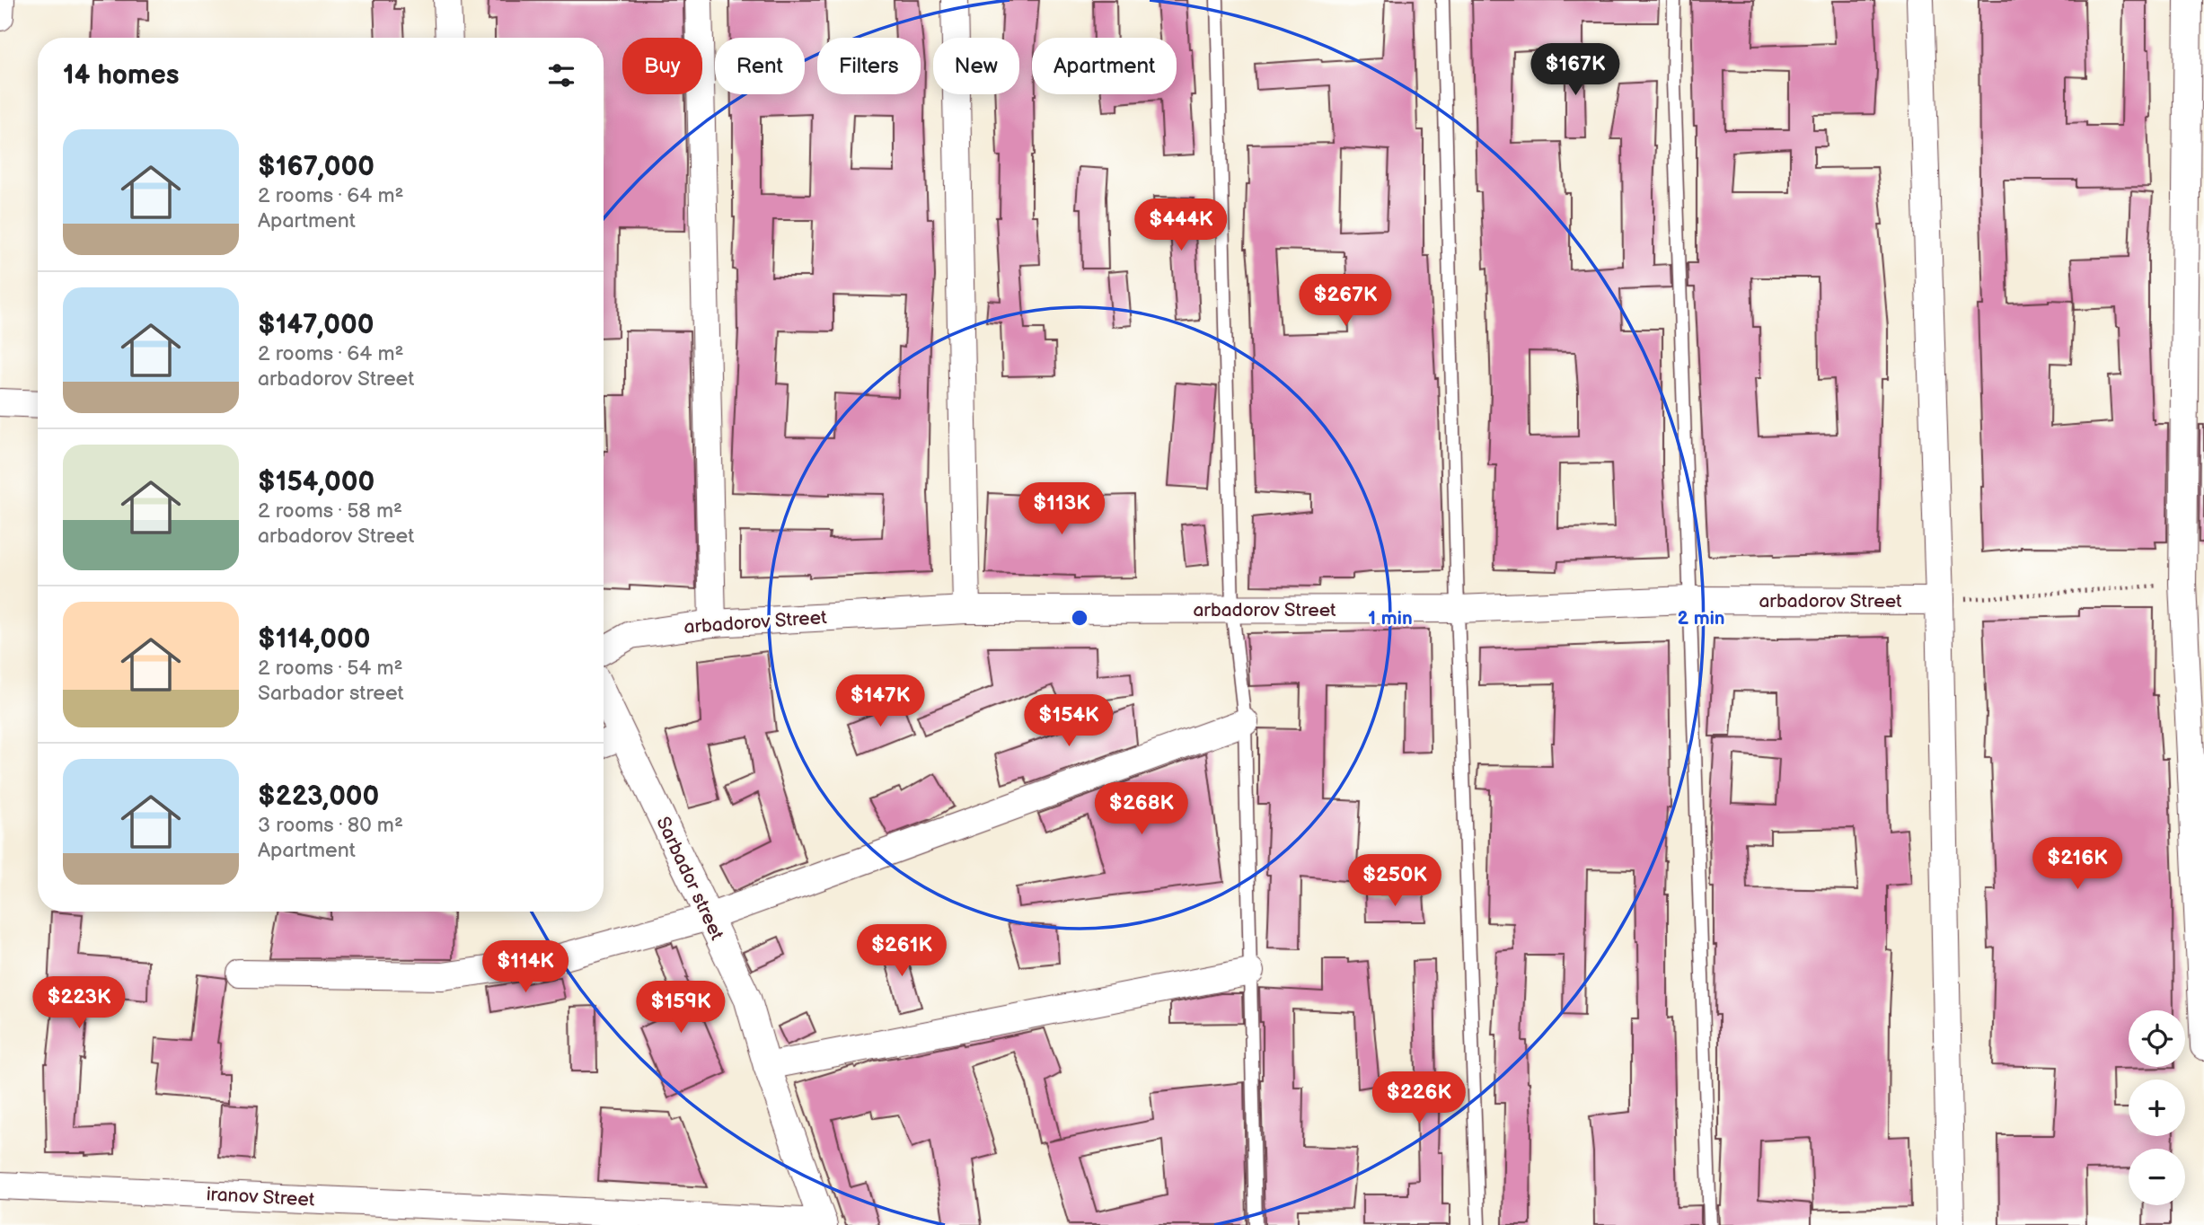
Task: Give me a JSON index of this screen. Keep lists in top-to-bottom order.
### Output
{
  "streets": {
    "street": ["arbadorov Street", "Sarbador street", "iranov Street"]
  },
  "crossings": [
    ["Sarbador street", "iranov Street"]
  ],
  "page": {
    "chip": [
      "Buy",
      "Rent",
      "Filters",
      "New",
      "Apartment"
    ],
    "heading": "14 homes",
    "price": [
      "$167K",
      "$444K",
      "$267K",
      "$113K",
      "$147K",
      "$154K",
      "$268K",
      "$216K",
      "$250K",
      "$261K",
      "$114K",
      "$223K",
      "$159K",
      "$226K"
    ],
    "list": [
      {
        "name": "$167,000",
        "note": "2 rooms · 64 m² · Apartment"
      },
      {
        "name": "$147,000",
        "note": "2 rooms · 64 m² · arbadorov Street"
      },
      {
        "name": "$154,000",
        "note": "2 rooms · 58 m² · arbadorov Street"
      },
      {
        "name": "$114,000",
        "note": "2 rooms · 54 m² · Sarbador street"
      },
      {
        "name": "$223,000",
        "note": "3 rooms · 80 m² · Apartment"
      }
    ],
    "map_buttons": ["+", "−"]
  },
  "rings": ["1 min", "2 min"]
}
